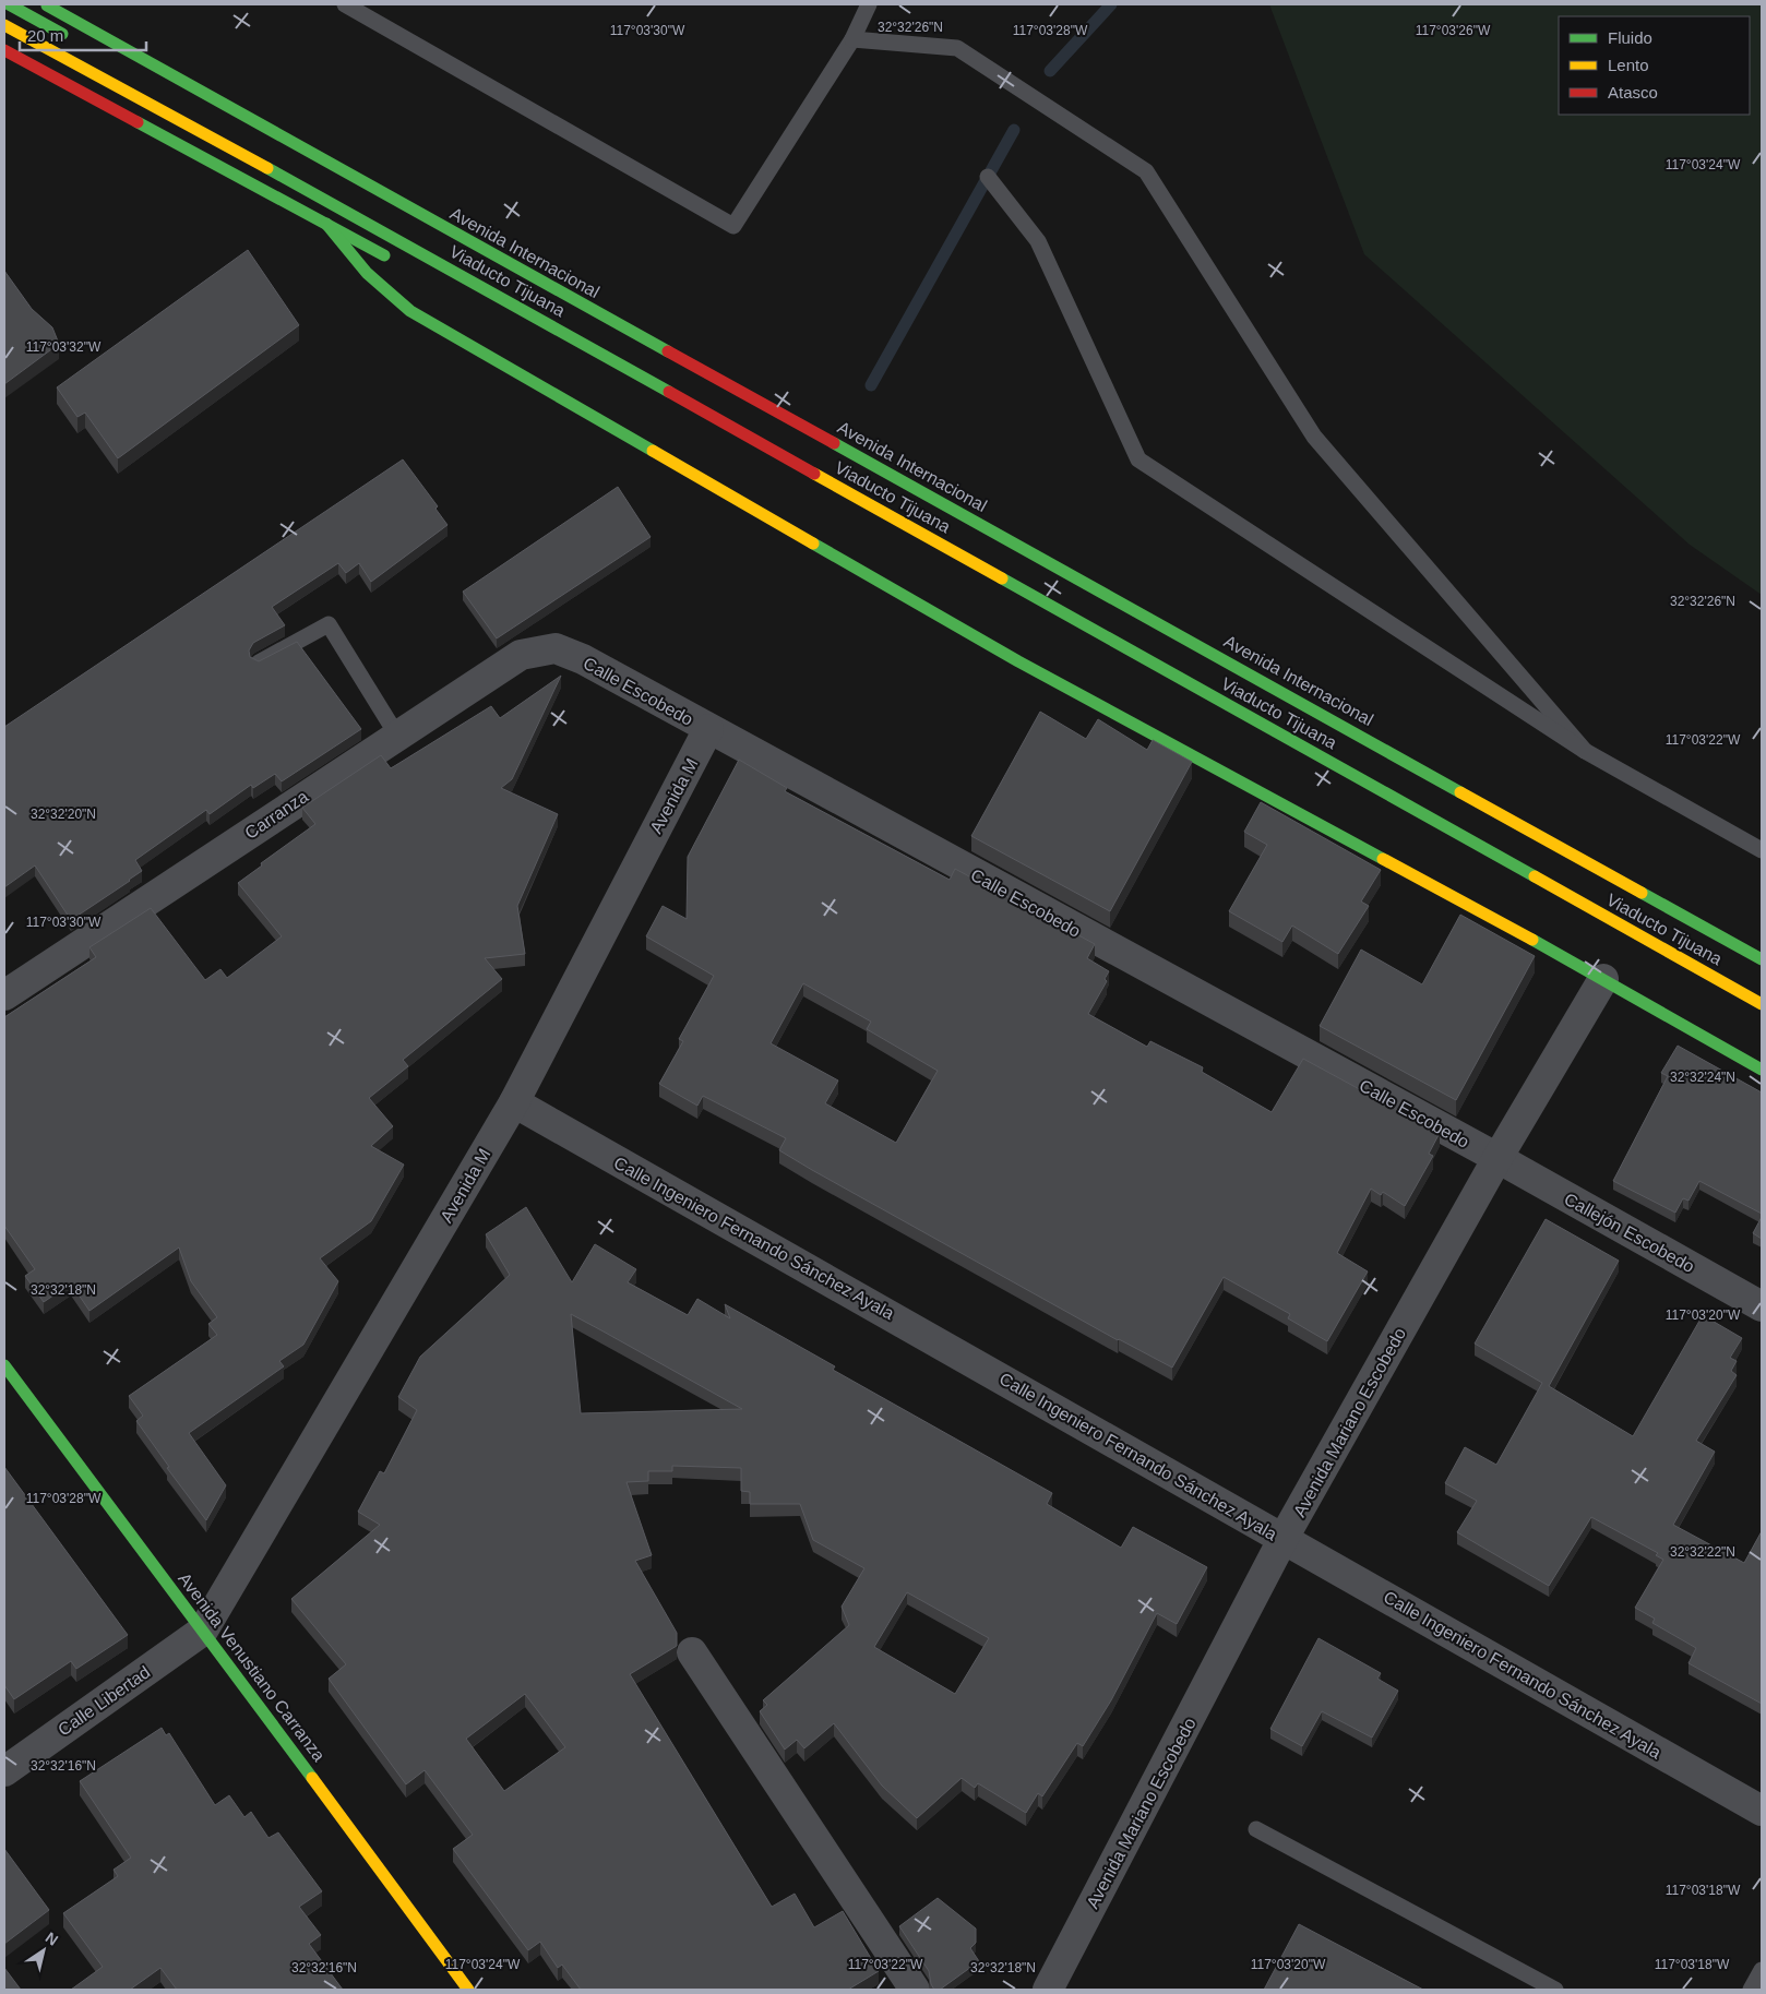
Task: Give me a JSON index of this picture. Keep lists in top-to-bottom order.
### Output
{
  "streets": {
    "main road": ["Avenida Internacional", "Viaducto Tijuana", "Avenida Venustiano Carranza"],
    "street": [
      "Calle Escobedo",
      "Avenida M",
      "Carranza",
      "Callejón Escobedo",
      "Calle Ingeniero Fernando Sánchez Ayala",
      "Avenida Mariano Escobedo",
      "Calle Libertad"
    ]
  },
  "crossings": [
    ["Calle Escobedo", "Avenida M"],
    ["Calle Escobedo", "Carranza"],
    ["Calle Escobedo", "Callejón Escobedo"],
    ["Calle Escobedo", "Avenida Mariano Escobedo"],
    ["Avenida M", "Calle Ingeniero Fernando Sánchez Ayala"],
    ["Avenida M", "Avenida Venustiano Carranza"],
    ["Avenida M", "Calle Libertad"],
    ["Callejón Escobedo", "Avenida Mariano Escobedo"],
    ["Calle Ingeniero Fernando Sánchez Ayala", "Avenida Mariano Escobedo"],
    ["Avenida Venustiano Carranza", "Calle Libertad"]
  ],
  "legend": ["Fluido", "Lento", "Atasco"],
  "scale_bar": "20 m",
  "north": "top right",
  "coordinates": [
    "32°32'26\"N",
    "117°03'30\"W",
    "117°03'28\"W",
    "117°03'26\"W",
    "117°03'24\"W",
    "117°03'32\"W",
    "117°03'22\"W",
    "32°32'20\"N",
    "32°32'24\"N",
    "32°32'18\"N",
    "117°03'20\"W",
    "32°32'22\"N",
    "32°32'16\"N",
    "117°03'18\"W"
  ]
}
